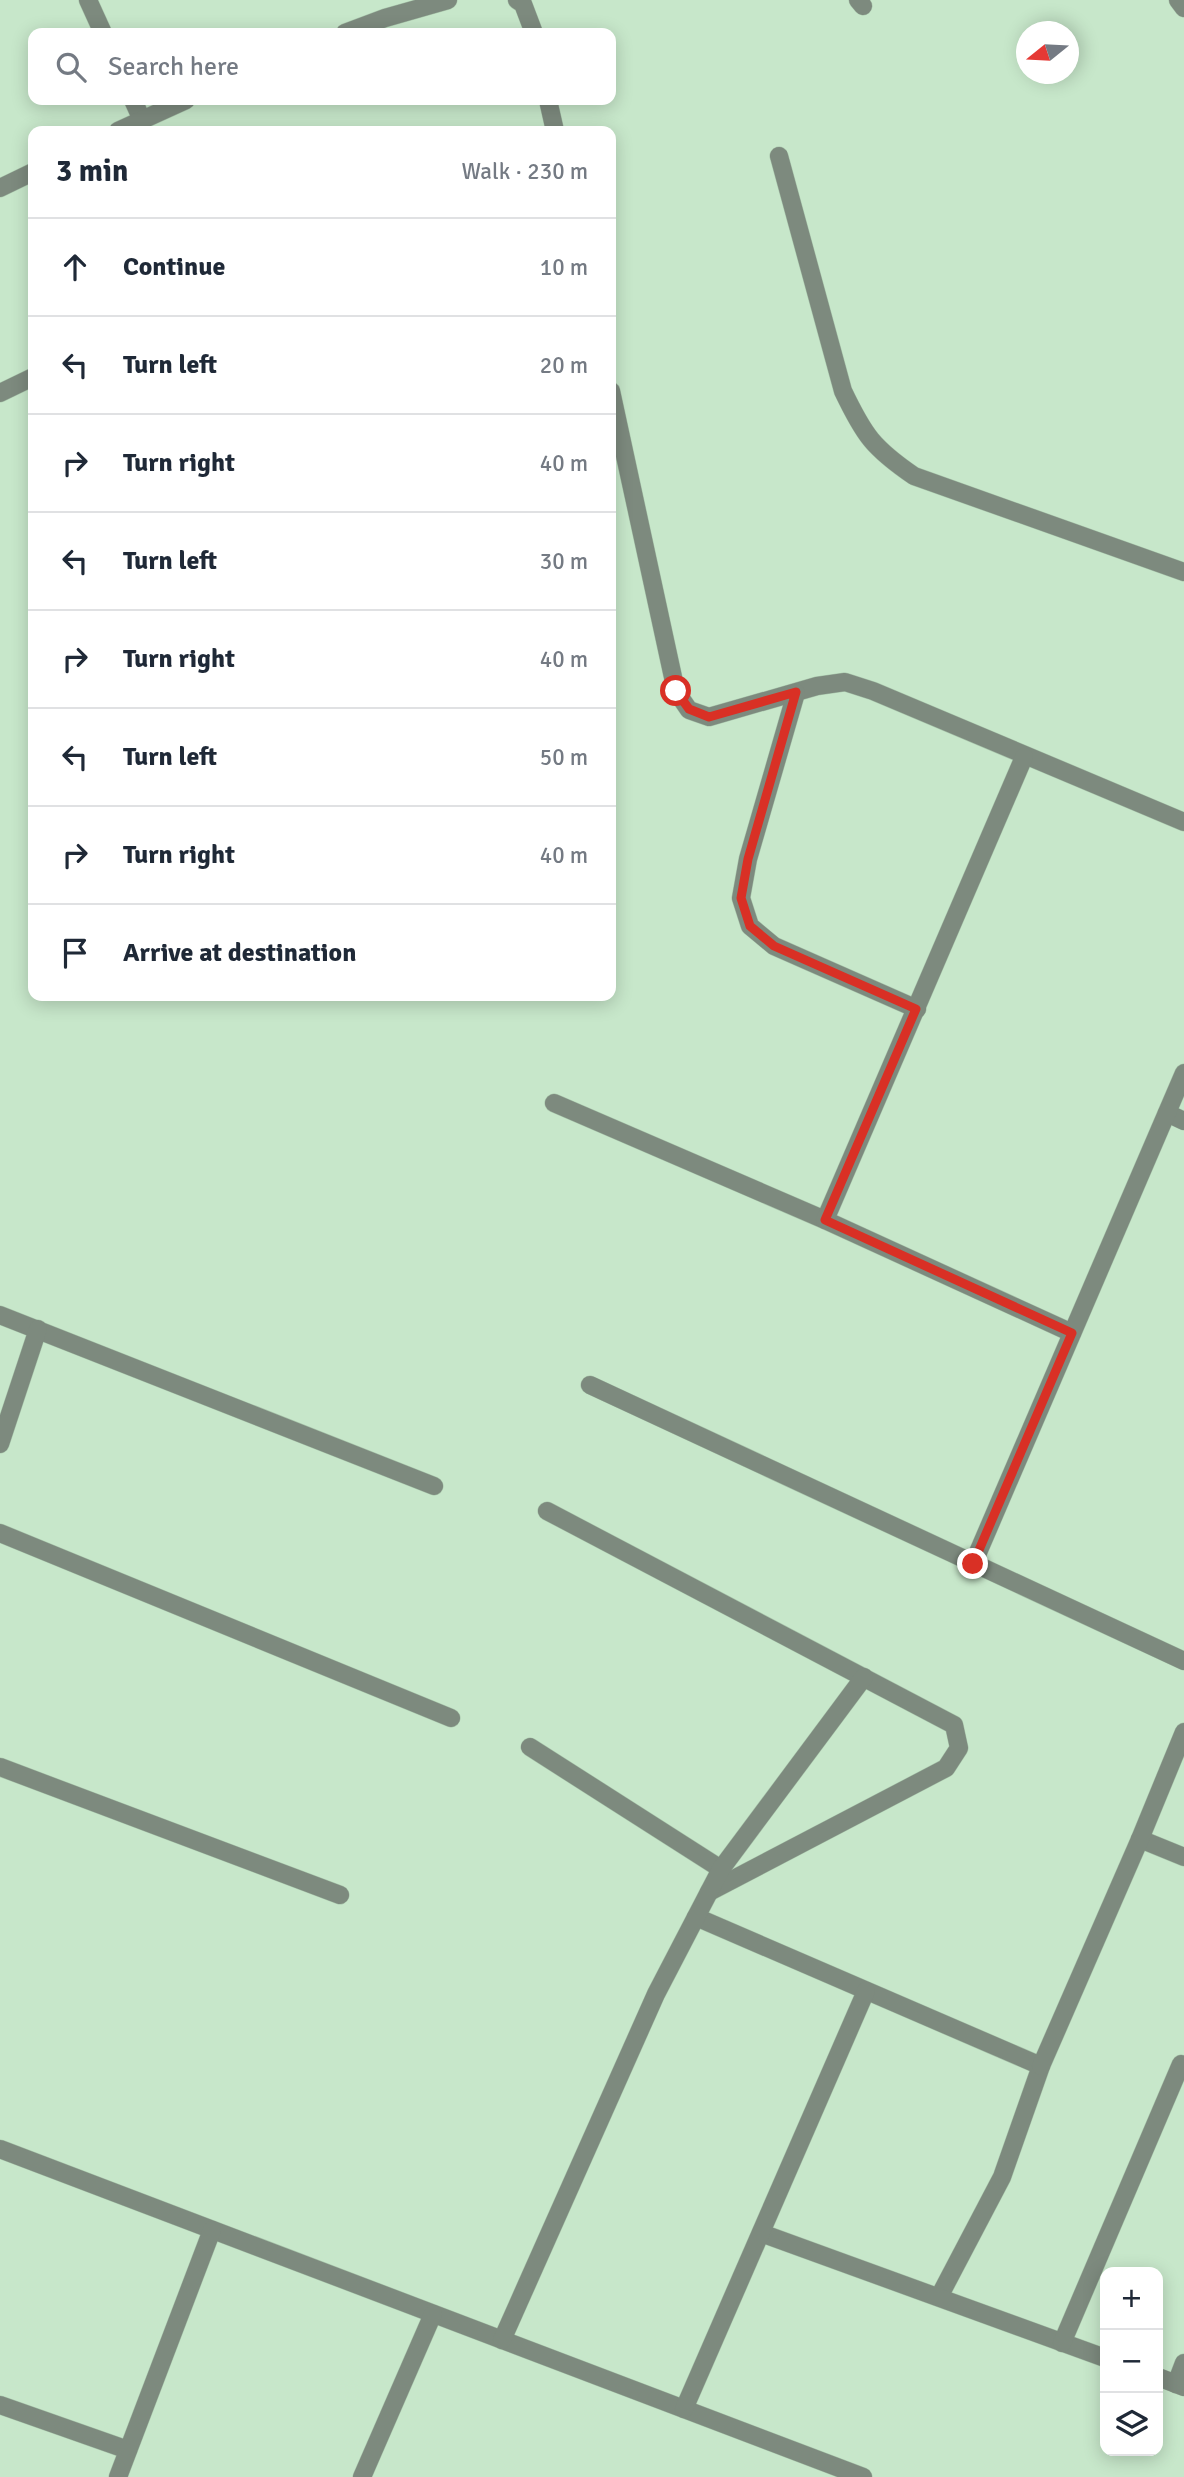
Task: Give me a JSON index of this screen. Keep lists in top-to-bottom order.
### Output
{
  "north": "left",
  "page": {
    "search": "Search here",
    "heading": ["3 min", "Walk · 230 m"],
    "list": [
      ["Continue", "10 m"],
      ["Turn left", "20 m"],
      ["Turn right", "40 m"],
      ["Turn left", "30 m"],
      ["Turn right", "40 m"],
      ["Turn left", "50 m"],
      ["Turn right", "40 m"],
      "Arrive at destination"
    ],
    "map_buttons": ["+", "−"]
  }
}
